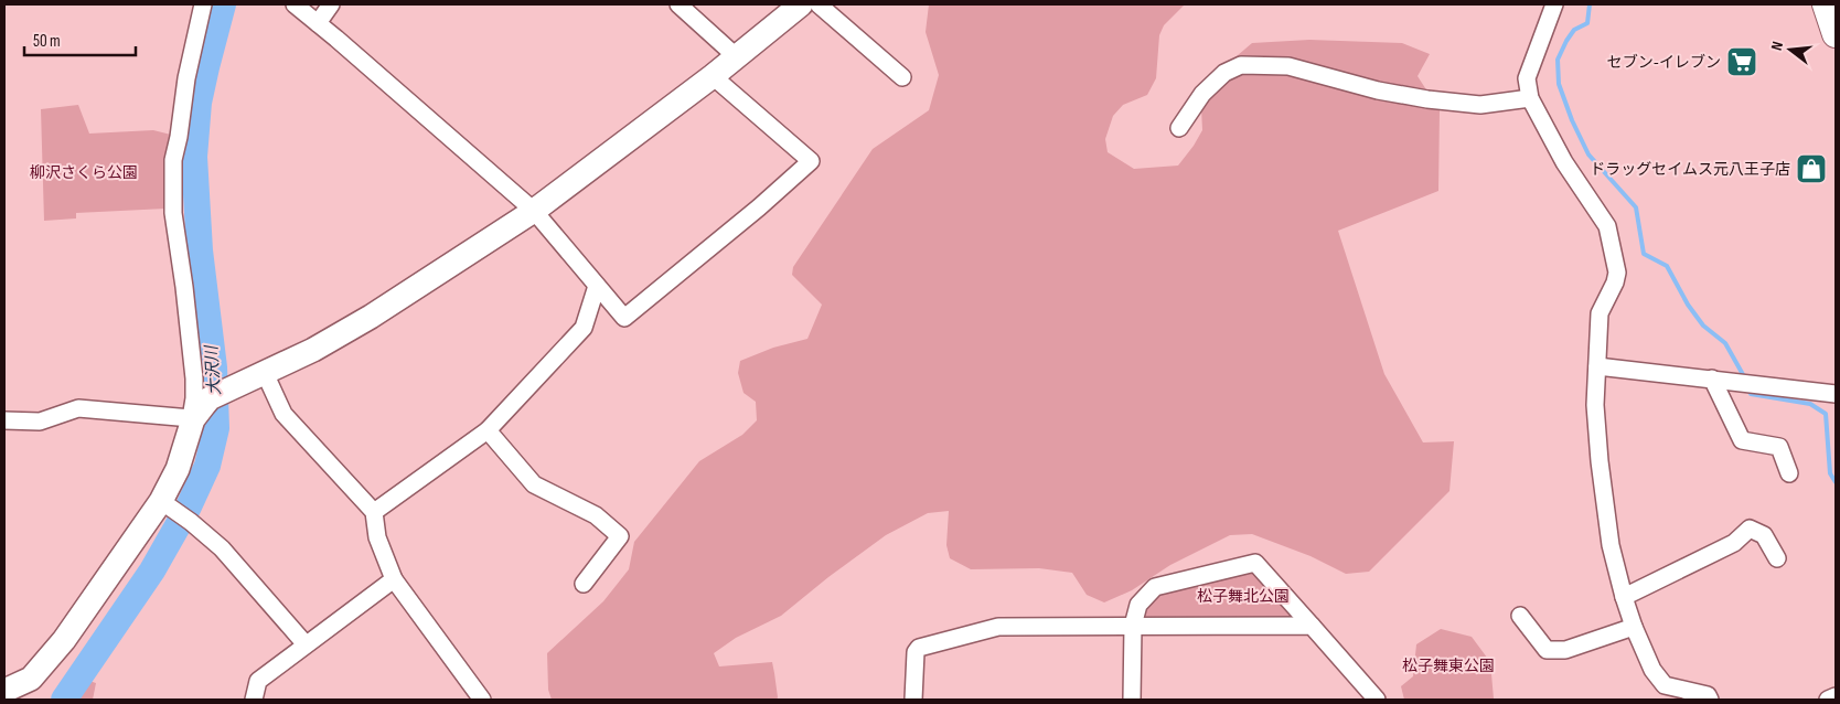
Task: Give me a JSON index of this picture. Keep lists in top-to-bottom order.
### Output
{
  "water": ["大沢川"],
  "parks": ["柳沢さくら公園", "松子舞北公園", "松子舞東公園"],
  "places": {
    "supermarket": ["セブン-イレブン"],
    "shop": ["ドラッグセイムス元八王子店"]
  },
  "scale_bar": "50 m",
  "north": "left"
}
